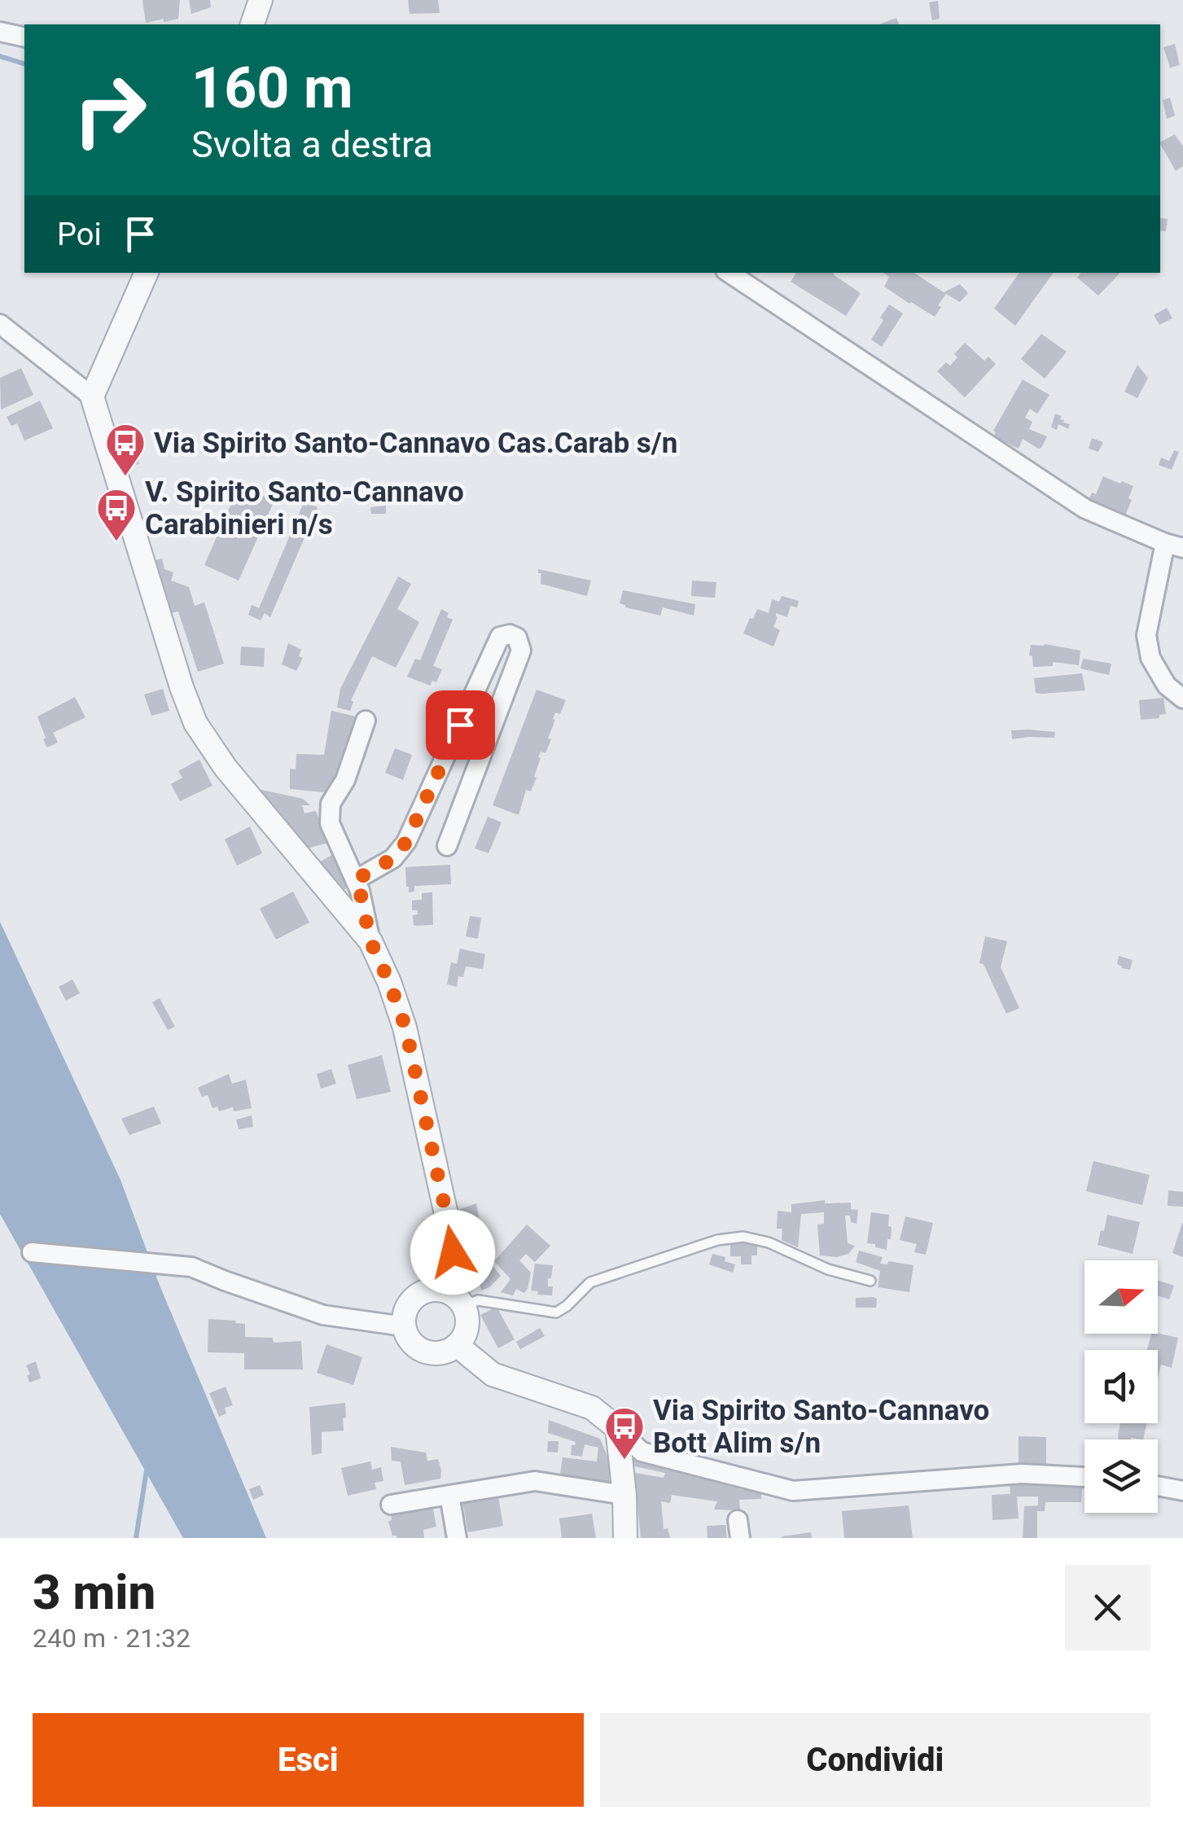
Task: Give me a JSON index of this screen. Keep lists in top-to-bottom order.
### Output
{
  "places": {
    "bus stop": ["Via Spirito Santo-Cannavo Cas.Carab s/n", "V. Spirito Santo-Cannavo Carabinieri n/s", "Via Spirito Santo-Cannavo Bott Alim s/n"]
  },
  "north": "right",
  "page": {
    "turn": ["160 m", "Svolta a destra"],
    "then": "Poi",
    "heading": ["3 min", "240 m · 21:32"],
    "buttons": ["Esci", "Condividi"]
  }
}
